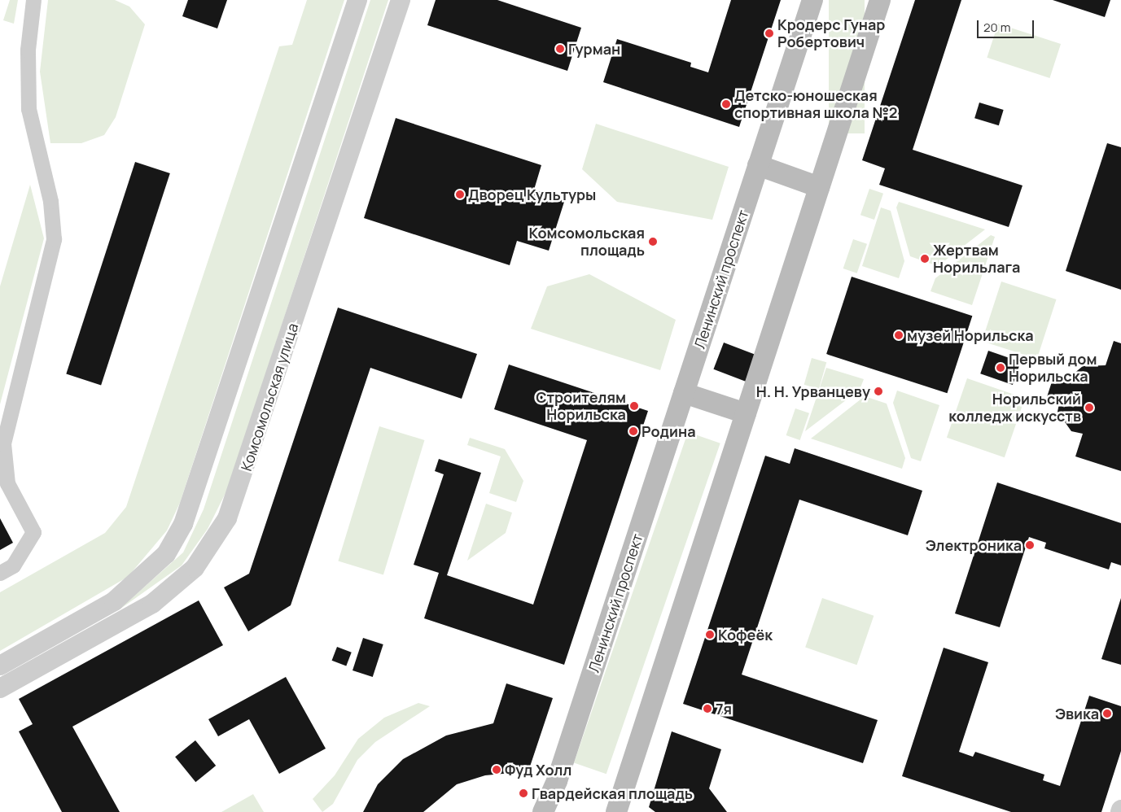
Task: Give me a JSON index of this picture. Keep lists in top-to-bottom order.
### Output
{
  "streets": {
    "main road": ["Ленинский проспект"],
    "street": ["Комсомольская улица"]
  },
  "places": [
    "Кродерс Гунар Робертович",
    "Гурман",
    "Детско-юношеская спортивная школа №2",
    "Дворец Культуры",
    "Комсомольская площадь",
    "Жертвам Норильлага",
    "музей Норильска",
    "Первый дом Норильска",
    "Н. Н. Урванцеву",
    "Строителям Норильска",
    "Норильский колледж искусств",
    "Родина",
    "Электроника",
    "Кофеёк",
    "7я",
    "Эвика",
    "Фуд Холл",
    "Гвардейская площадь"
  ],
  "scale_bar": "20 m"
}
